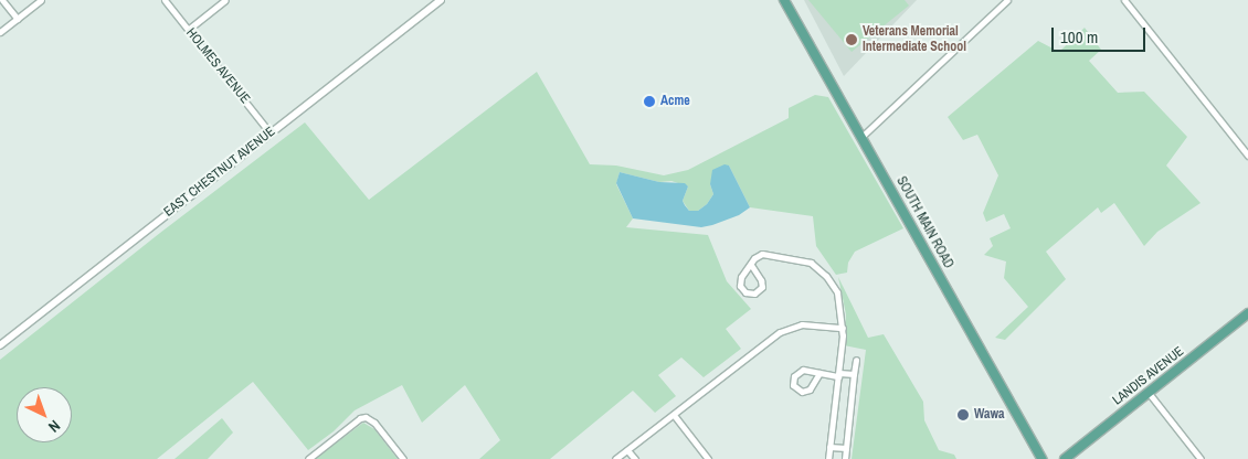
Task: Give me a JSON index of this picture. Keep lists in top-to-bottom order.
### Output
{
  "streets": {
    "main road": ["SOUTH MAIN ROAD", "LANDIS AVENUE"],
    "street": ["HOLMES AVENUE", "EAST CHESTNUT AVENUE"]
  },
  "crossings": [
    ["HOLMES AVENUE", "EAST CHESTNUT AVENUE"]
  ],
  "places": ["Veterans Memorial Intermediate School", "Acme", "Wawa"],
  "scale_bar": "100 m",
  "north": "bottom right"
}
